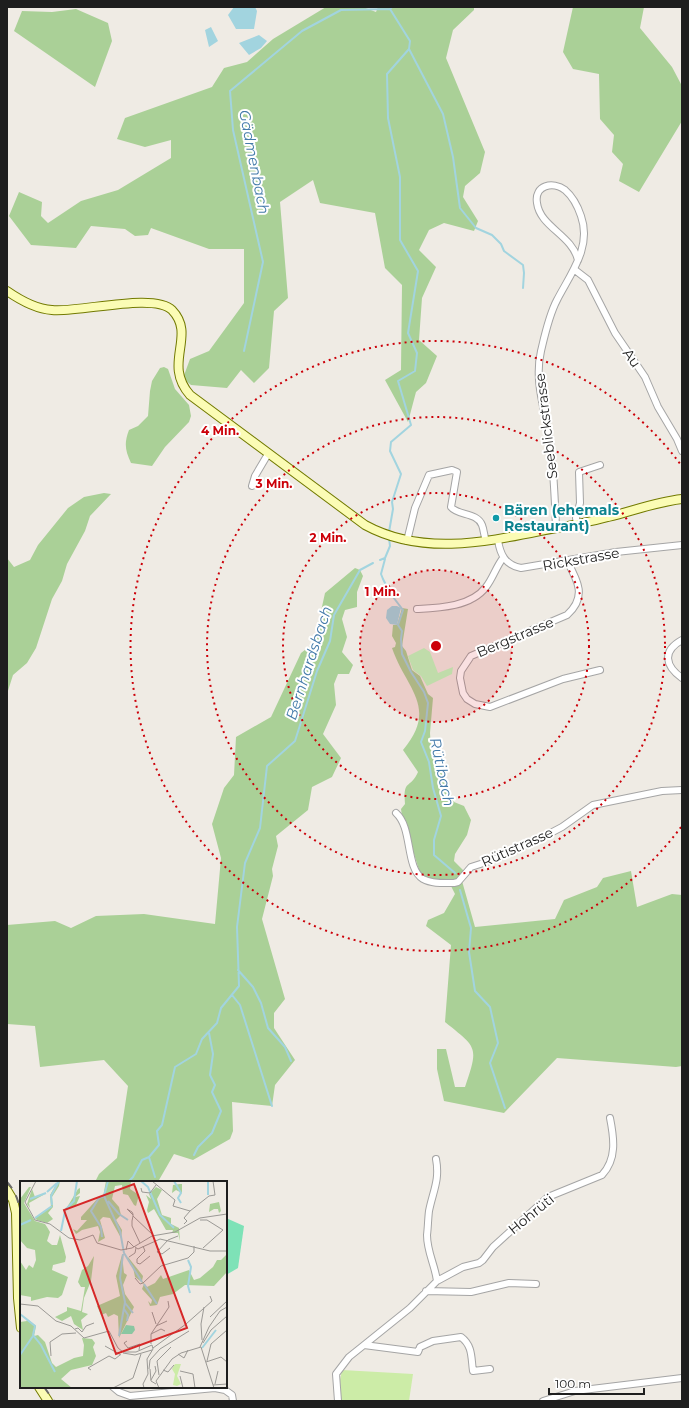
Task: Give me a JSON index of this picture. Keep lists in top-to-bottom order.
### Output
{
  "streets": {
    "street": [
      "Au",
      "Seeblickstrasse",
      "Rickstrasse",
      "Bergstrasse",
      "Rütistrasse",
      "Hohrüti"
    ]
  },
  "crossings": [
    ["Au", "Seeblickstrasse"],
    ["Rickstrasse", "Bergstrasse"]
  ],
  "water": ["Gädmenbach", "Bernhardsbach", "Rütibach"],
  "places": ["Bären (ehemals Restaurant)"],
  "scale_bar": "100 m",
  "rings": [
    "4 Min.",
    "3 Min.",
    "2 Min.",
    "1 Min."
  ]
}
